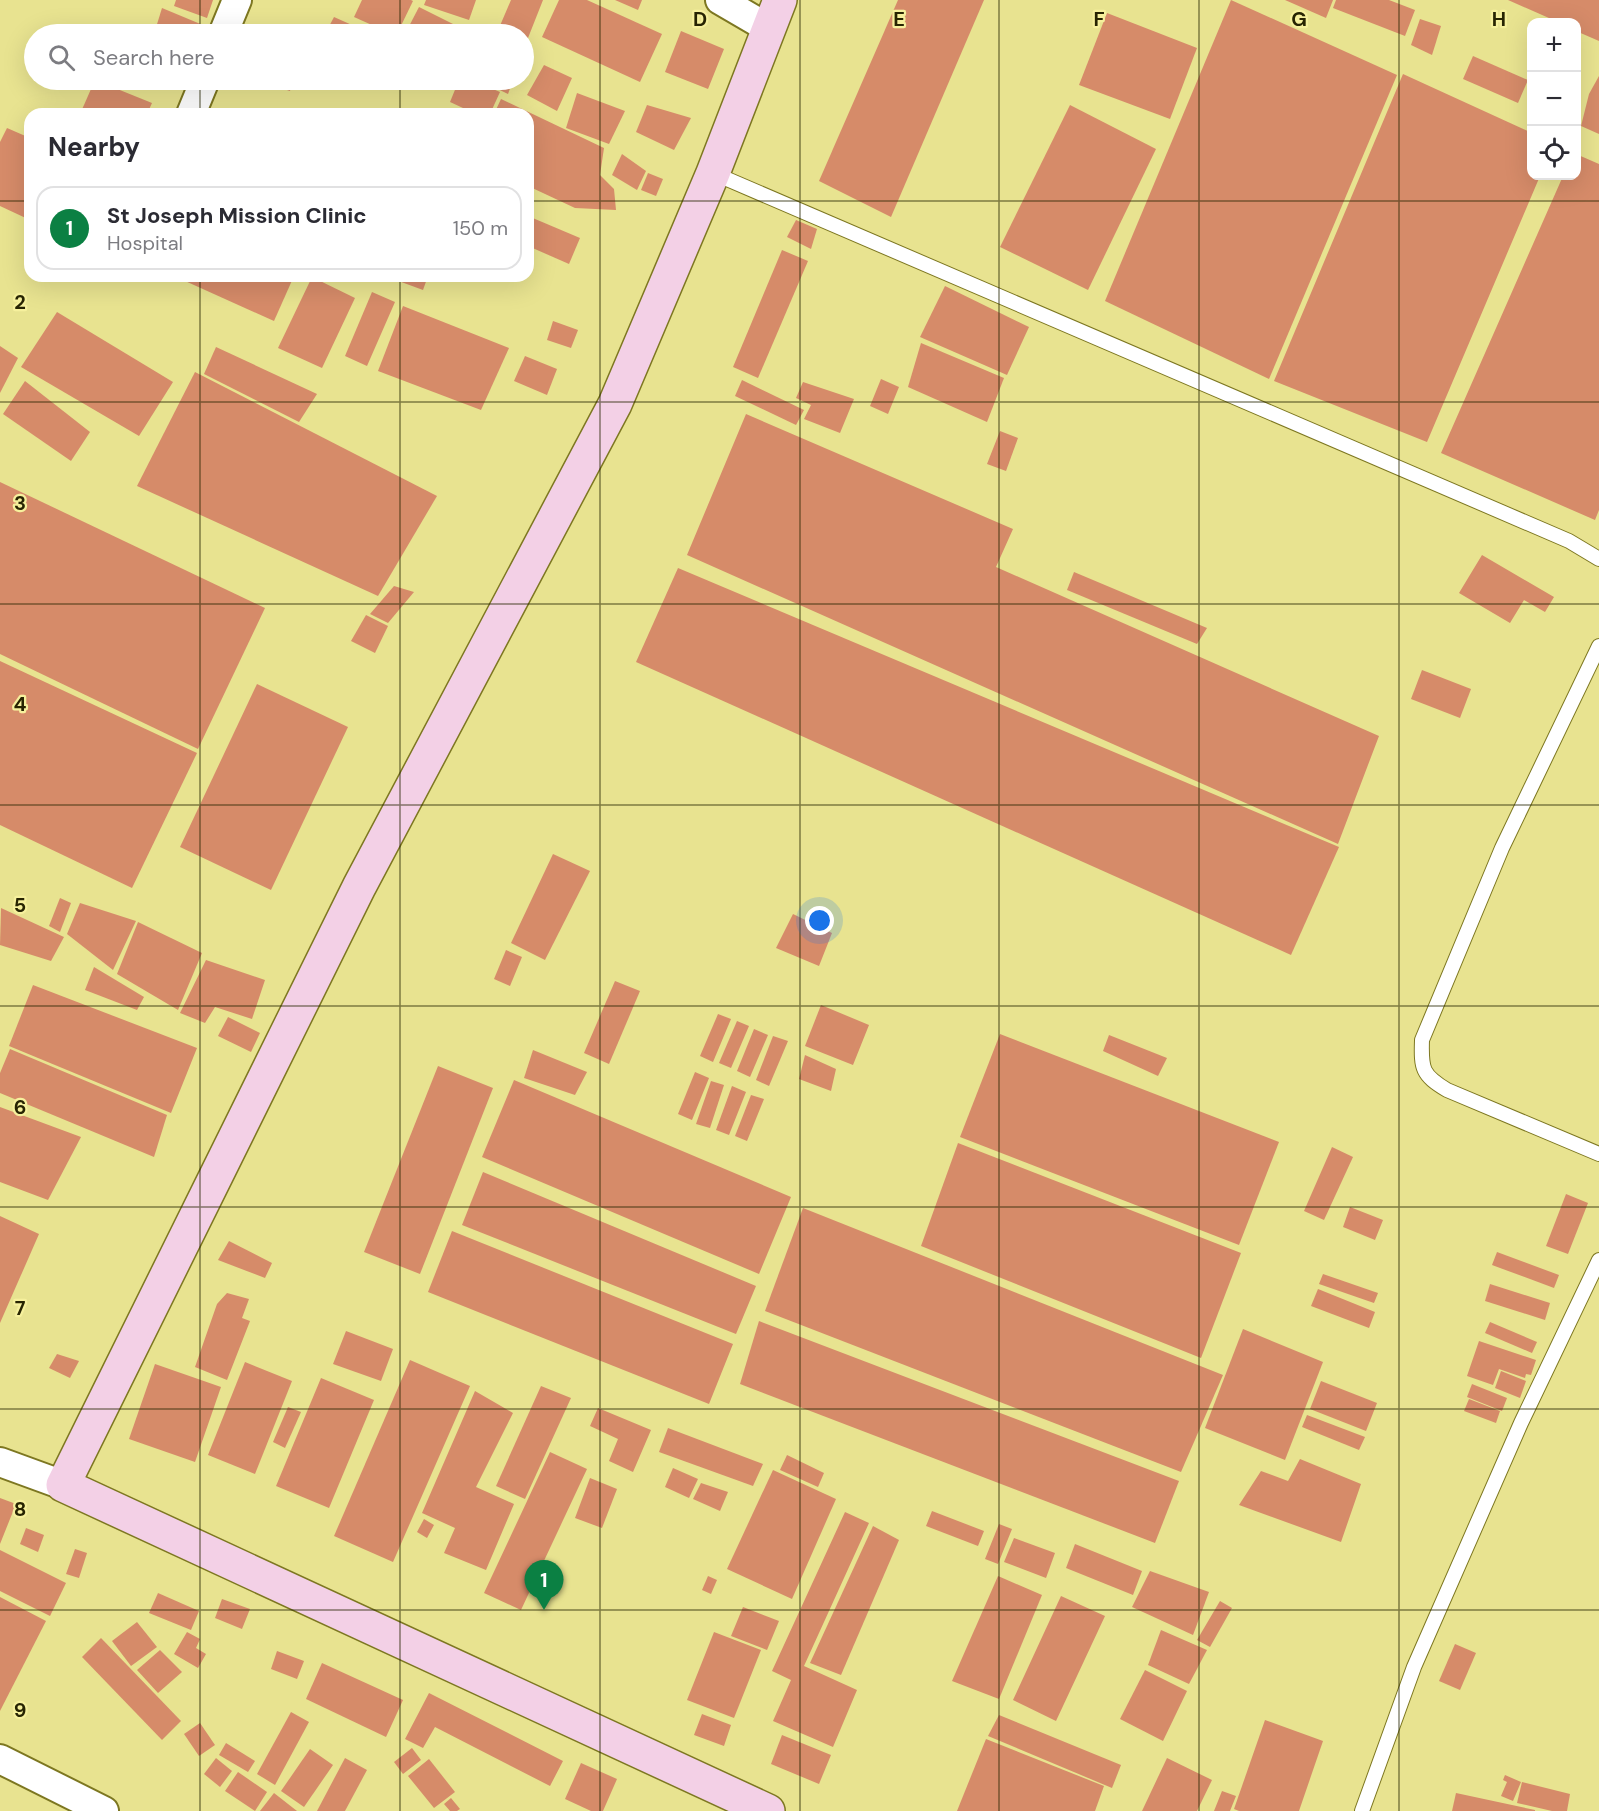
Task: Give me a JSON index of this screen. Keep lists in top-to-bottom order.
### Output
{
  "page": {
    "map_buttons": ["+", "−"],
    "search": "Search here",
    "heading": "Nearby",
    "list": [
      {
        "mark": "1",
        "name": "St Joseph Mission Clinic",
        "note": "Hospital",
        "value": "150 m"
      }
    ],
    "pins": "1"
  },
  "grid": {
    "columns": [
      "D",
      "E",
      "F",
      "G",
      "H"
    ],
    "rows": [
      "2",
      "3",
      "4",
      "5",
      "6",
      "7",
      "8",
      "9"
    ]
  }
}
